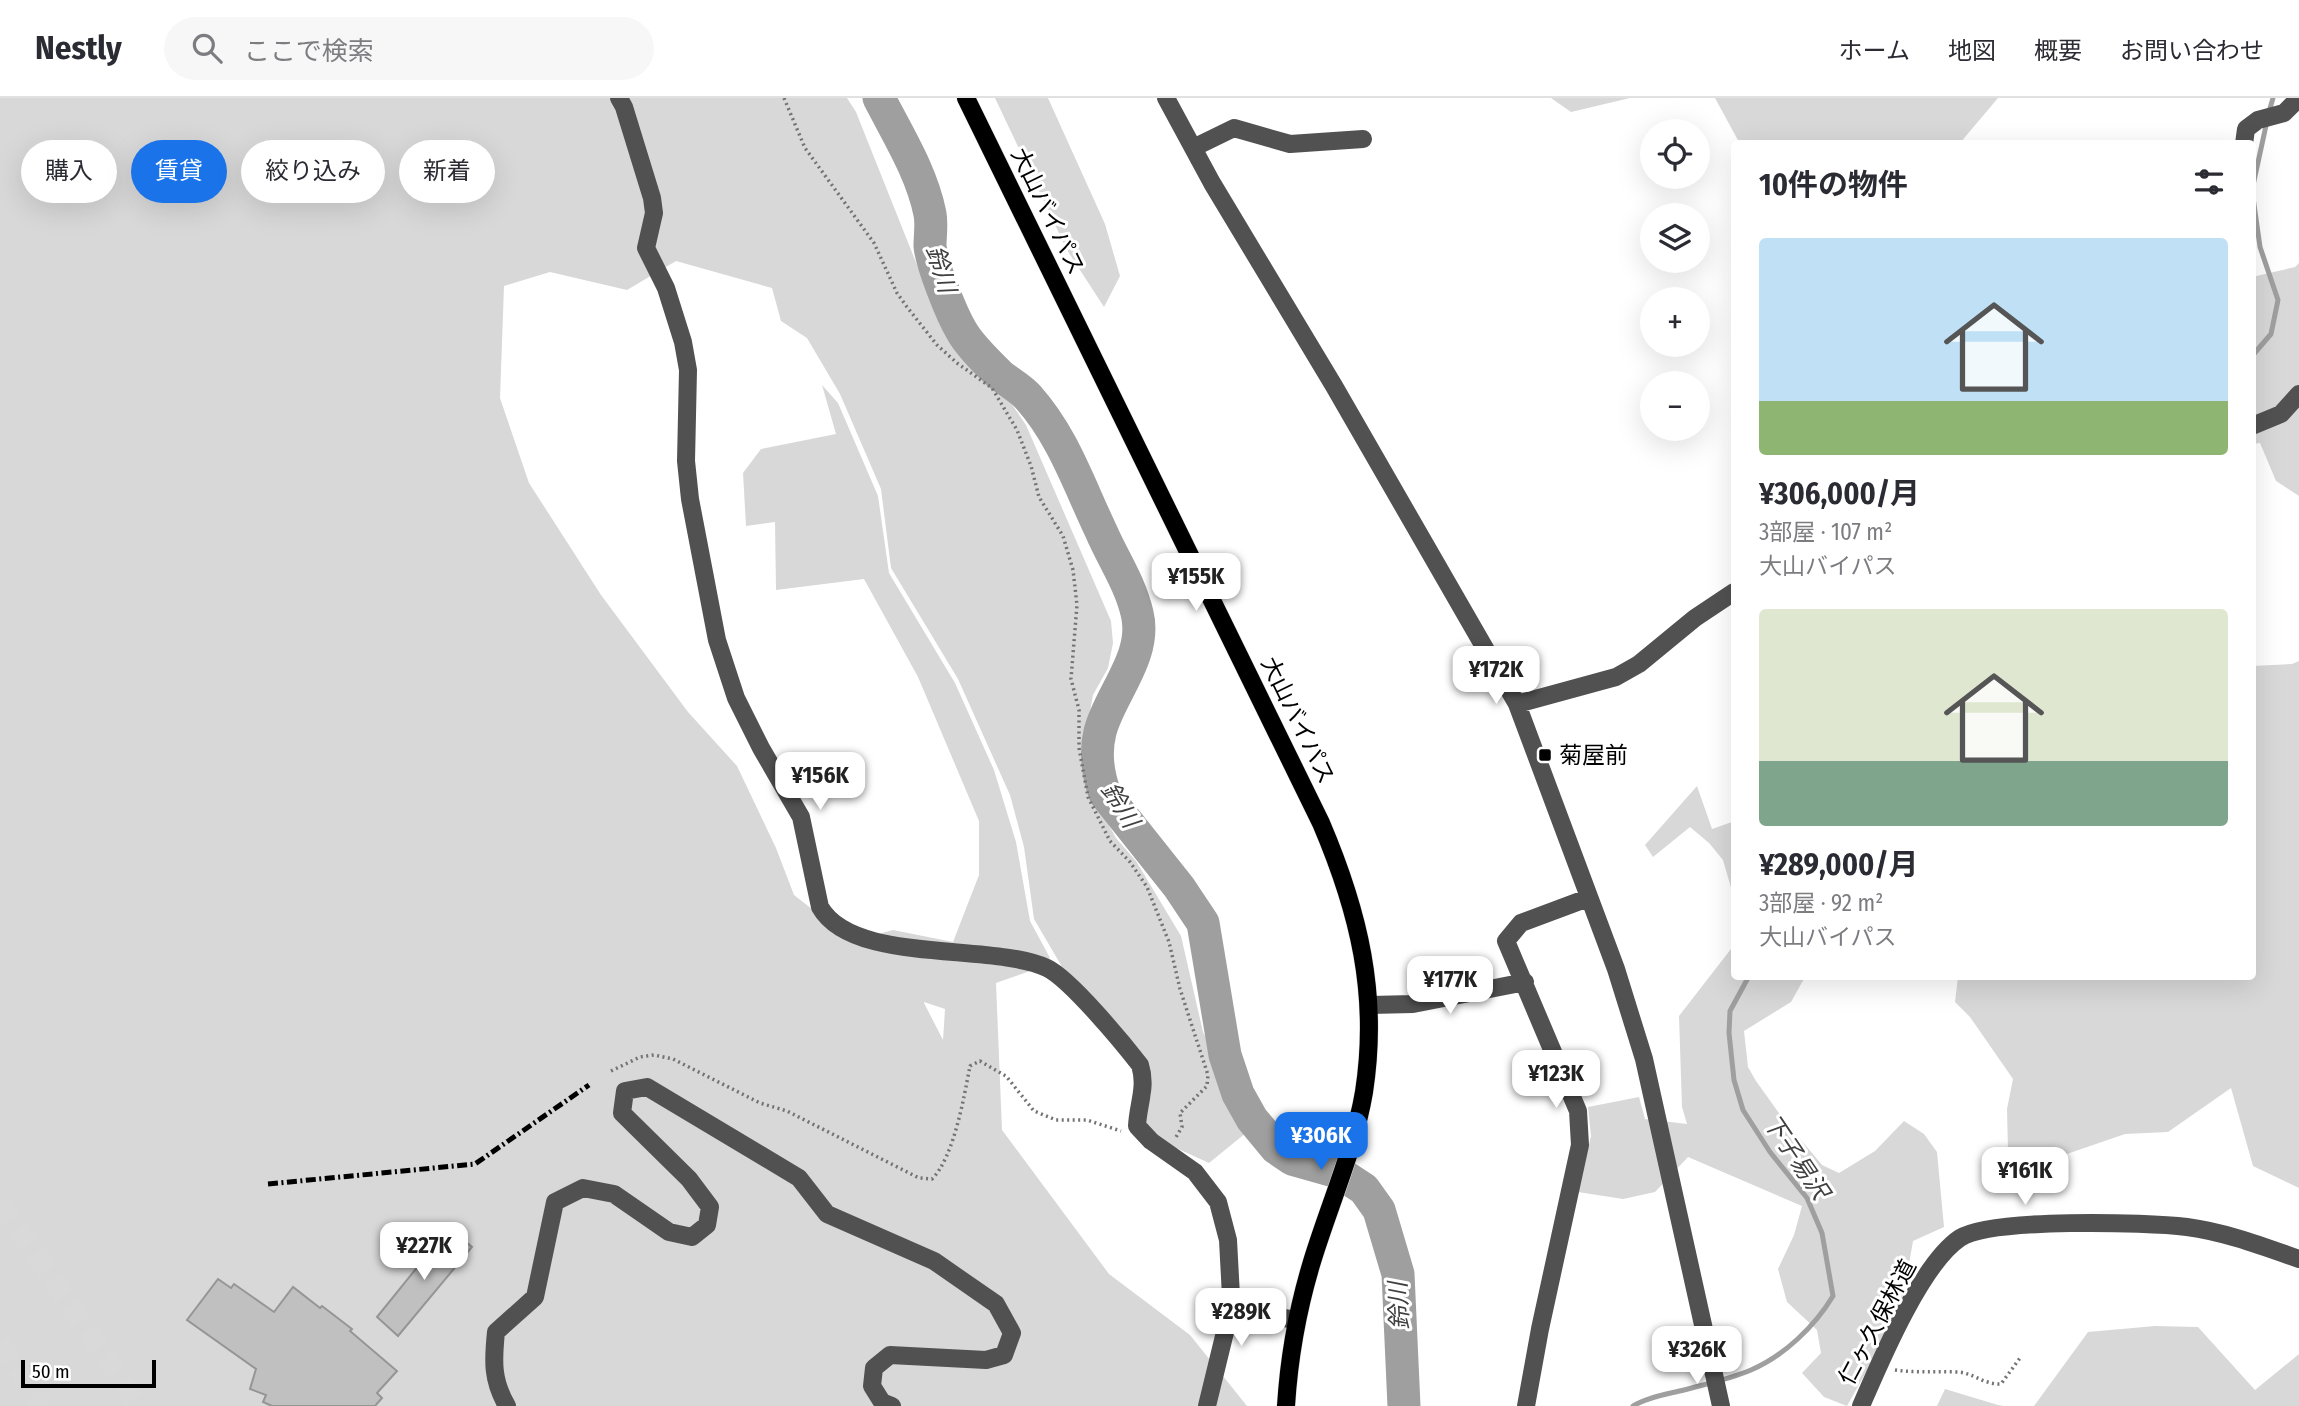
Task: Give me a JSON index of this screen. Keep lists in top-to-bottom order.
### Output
{
  "streets": {
    "main road": ["大山バイパス"],
    "street": ["仁ヶ久保林道"]
  },
  "water": ["鈴川", "下子易沢"],
  "places": {
    "transit": ["菊屋前"]
  },
  "scale_bar": "50 m",
  "page": {
    "header": "Nestly",
    "search": "ここで検索",
    "nav": [
      "ホーム",
      "地図",
      "概要",
      "お問い合わせ"
    ],
    "map_buttons": ["+", "−"],
    "chip": [
      "購入",
      "賃貸",
      "絞り込み",
      "新着"
    ],
    "heading": "10件の物件",
    "list": [
      {
        "name": "¥306,000/月",
        "note": "3部屋 · 107 m² · 大山バイパス"
      },
      {
        "name": "¥289,000/月",
        "note": "3部屋 · 92 m² · 大山バイパス"
      }
    ],
    "price": [
      "¥155K",
      "¥172K",
      "¥156K",
      "¥177K",
      "¥123K",
      "¥306K",
      "¥161K",
      "¥227K",
      "¥289K",
      "¥326K"
    ],
    "scale": "50 m"
  }
}
